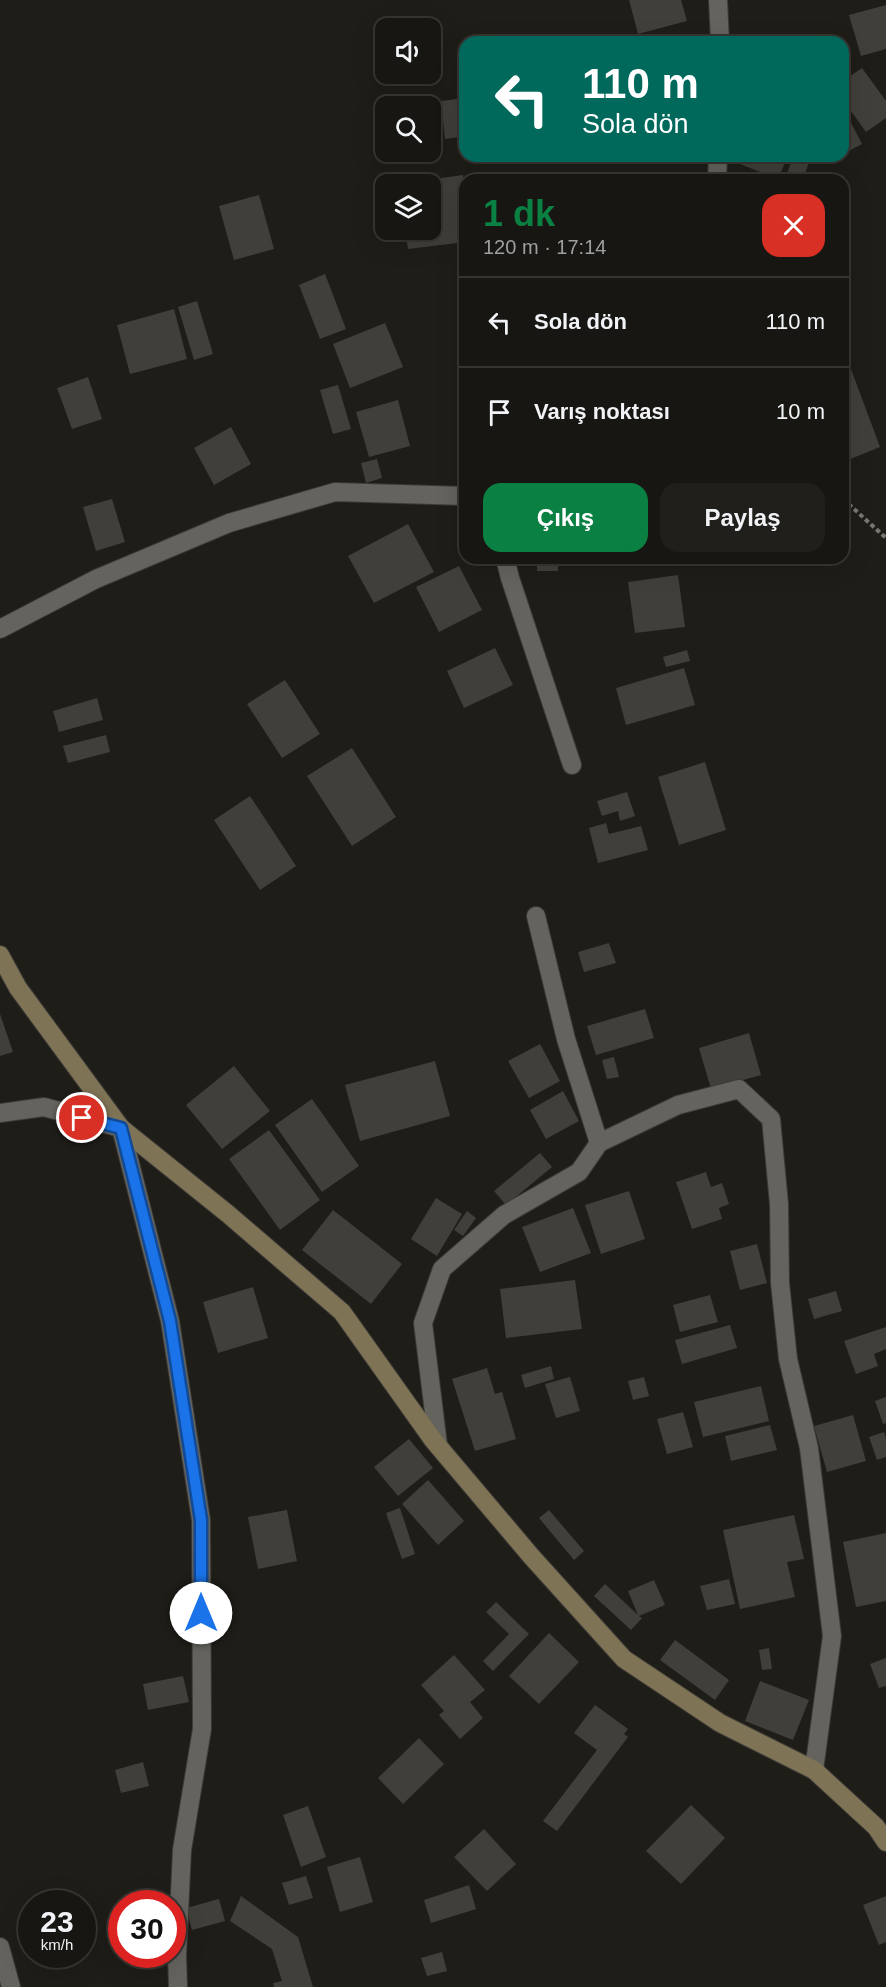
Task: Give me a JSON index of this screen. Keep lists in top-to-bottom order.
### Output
{
  "page": {
    "turn": ["110 m", "Sola dön"],
    "heading": ["1 dk", "120 m · 17:14"],
    "list": [
      {
        "name": "Sola dön",
        "value": "110 m"
      },
      {
        "name": "Varış noktası",
        "value": "10 m"
      }
    ],
    "buttons": ["Çıkış", "Paylaş"],
    "speed": "23 km/h",
    "limit": "30"
  }
}
